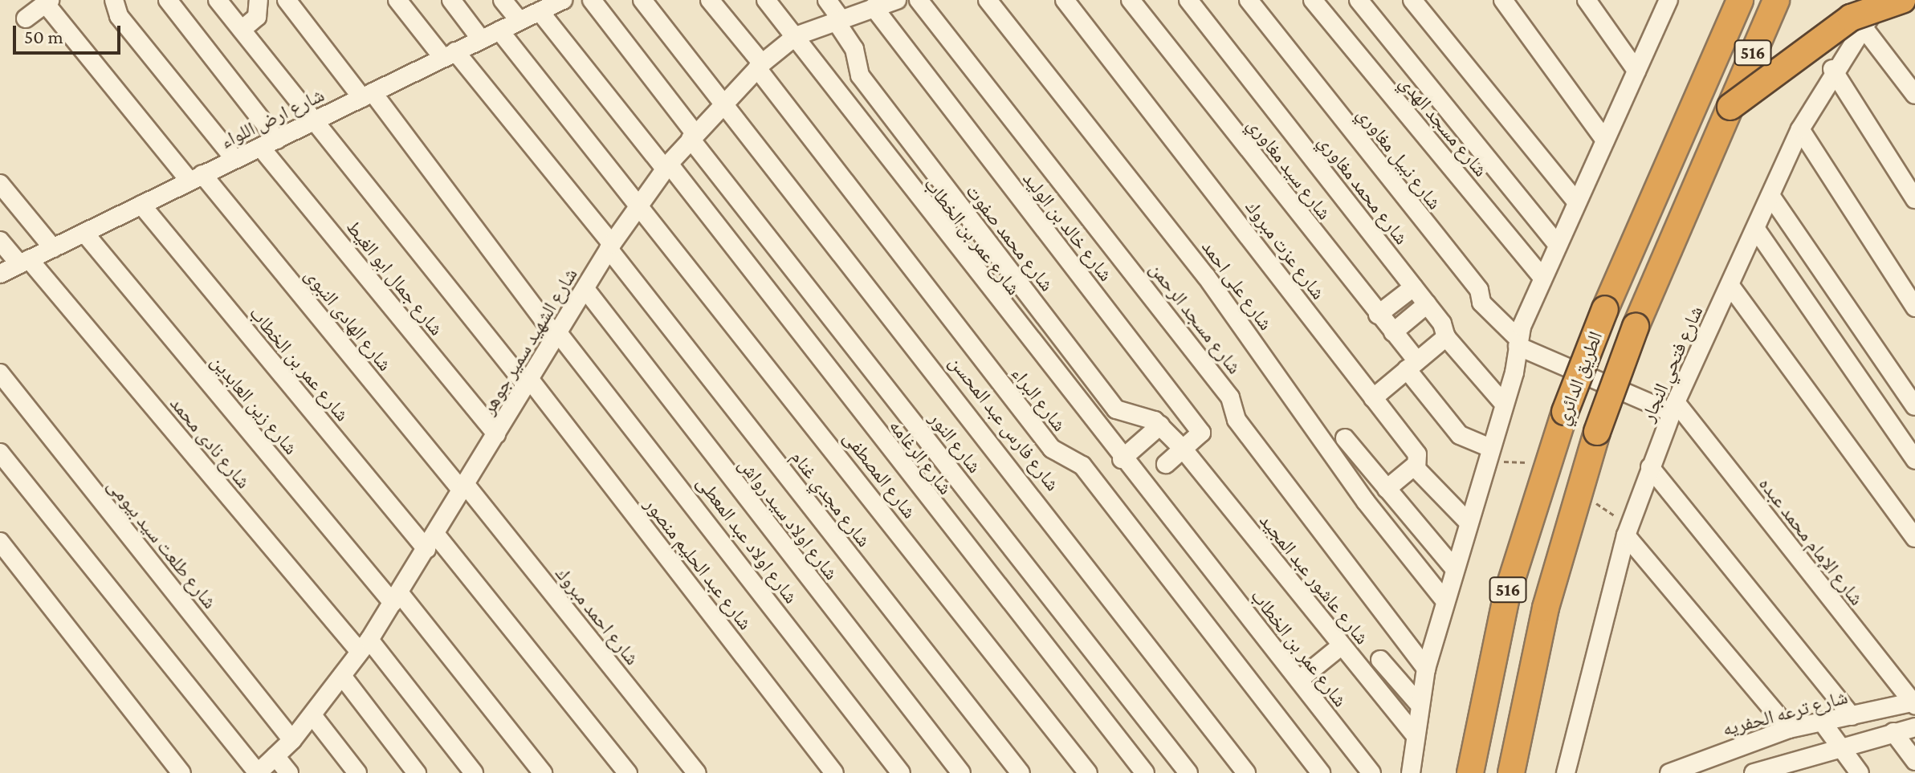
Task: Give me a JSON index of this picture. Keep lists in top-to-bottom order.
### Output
{
  "streets": {
    "highway": ["516", "الطريق الدائري"],
    "street": [
      "شارع ارض اللواء",
      "شارع مسجد الهدي",
      "شارع نبيل مغاوري",
      "شارع سيد مغاوري",
      "شارع محمد مغاوري",
      "شارع خالد بن الوليد",
      "شارع عمر بن الخطاب",
      "شارع محمد صفوت",
      "شارع عزت مبروك",
      "شارع جمال ابو الغيط",
      "شارع على احمد",
      "شارع مسجد الرحمن",
      "شارع الهادى النبوى",
      "شارع الشهيد سمير جوهر",
      "شارع فتحي النجار",
      "شارع البراء",
      "شارع زين العابدين",
      "شارع فارس عبد المحسن",
      "شارع نادى محمد",
      "شارع النور",
      "شارع الرغامه",
      "شارع المصطفى",
      "شارع مجدي غنام",
      "شارع اولاد سيد رواش",
      "شارع اولاد عبد المعطى",
      "شارع الإمام محمد عبده",
      "شارع طلعت سيد بيومى",
      "شارع عبد الحليم منصور",
      "شارع عاشور عبد المجيد",
      "شارع احمد مبروك",
      "شارع ترعه الحفريه"
    ]
  },
  "crossings": [
    ["شارع ارض اللواء", "شارع عمر بن الخطاب"],
    ["شارع ارض اللواء", "شارع جمال ابو الغيط"],
    ["شارع ارض اللواء", "شارع الهادى النبوى"],
    ["شارع ارض اللواء", "شارع زين العابدين"],
    ["شارع ارض اللواء", "شارع نادى محمد"],
    ["شارع ارض اللواء", "شارع الرغامه"],
    ["شارع ارض اللواء", "شارع المصطفى"],
    ["شارع ارض اللواء", "شارع مجدي غنام"],
    ["شارع ارض اللواء", "شارع اولاد عبد المعطى"],
    ["شارع ارض اللواء", "شارع عبد الحليم منصور"],
    ["شارع خالد بن الوليد", "شارع محمد صفوت"],
    ["شارع خالد بن الوليد", "شارع الشهيد سمير جوهر"],
    ["شارع خالد بن الوليد", "شارع عاشور عبد المجيد"],
    ["شارع عمر بن الخطاب", "شارع الشهيد سمير جوهر"],
    ["شارع محمد صفوت", "شارع الشهيد سمير جوهر"],
    ["شارع محمد صفوت", "شارع عاشور عبد المجيد"],
    ["شارع جمال ابو الغيط", "شارع الشهيد سمير جوهر"],
    ["شارع الهادى النبوى", "شارع الشهيد سمير جوهر"],
    ["شارع الهادى النبوى", "شارع احمد مبروك"],
    ["شارع الشهيد سمير جوهر", "شارع البراء"],
    ["شارع الشهيد سمير جوهر", "شارع زين العابدين"],
    ["شارع الشهيد سمير جوهر", "شارع فارس عبد المحسن"],
    ["شارع الشهيد سمير جوهر", "شارع نادى محمد"],
    ["شارع الشهيد سمير جوهر", "شارع النور"],
    ["شارع الشهيد سمير جوهر", "شارع الرغامه"],
    ["شارع الشهيد سمير جوهر", "شارع المصطفى"],
    ["شارع الشهيد سمير جوهر", "شارع مجدي غنام"],
    ["شارع الشهيد سمير جوهر", "شارع اولاد سيد رواش"],
    ["شارع الشهيد سمير جوهر", "شارع اولاد عبد المعطى"],
    ["شارع الشهيد سمير جوهر", "شارع طلعت سيد بيومى"],
    ["شارع الشهيد سمير جوهر", "شارع عبد الحليم منصور"],
    ["شارع الشهيد سمير جوهر", "شارع احمد مبروك"],
    ["شارع فتحي النجار", "شارع الإمام محمد عبده"],
    ["شارع الإمام محمد عبده", "شارع ترعه الحفريه"]
  ],
  "scale_bar": "50 m"
}
